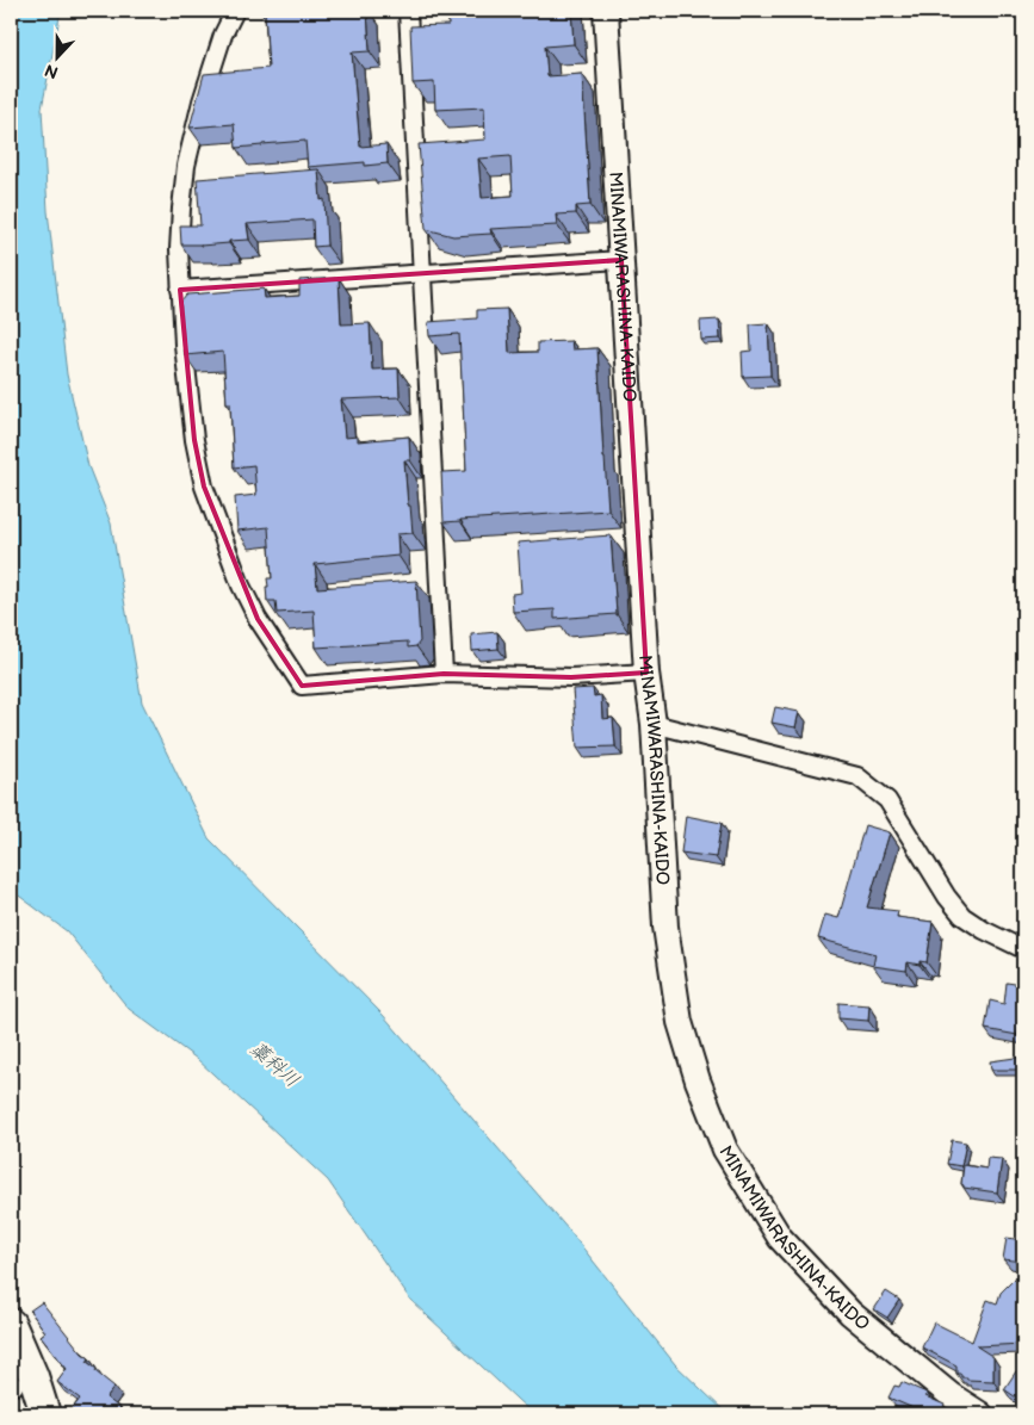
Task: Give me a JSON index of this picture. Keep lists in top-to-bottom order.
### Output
{
  "streets": {
    "main road": ["MINAMIWARASHINA-KAIDO"]
  },
  "water": ["藁科川"],
  "north": "bottom"
}
